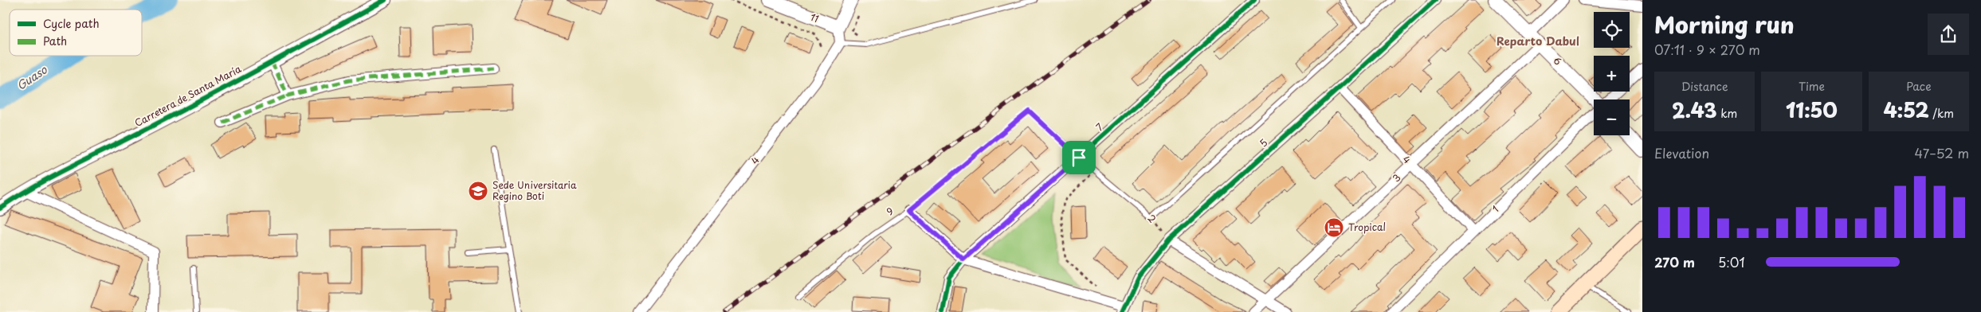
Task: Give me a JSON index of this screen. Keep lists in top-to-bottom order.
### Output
{
  "streets": {
    "street": [
      "11",
      "6",
      "Carretera de Santa María",
      "7",
      "5",
      "4",
      "3",
      "1"
    ],
    "lane": ["9", "2"]
  },
  "crossings": [
    ["6", "3"],
    ["7", "2"],
    ["5", "4"],
    ["5", "2"],
    ["4", "3"],
    ["4", "1"],
    ["9", "2"]
  ],
  "districts": ["Reparto Dabul"],
  "water": ["Guaso"],
  "places": {
    "school or university": ["Sede Universitaria Regino Boti"],
    "hotel": ["Tropical"]
  },
  "legend": ["Cycle path", "Path"],
  "page": {
    "heading": ["Morning run", "07:11 · 9 × 270 m"],
    "map_buttons": ["+", "−"],
    "stats": [
      ["Distance", "2.43 km"],
      ["Time", "11:50"],
      ["Pace", "4:52 /km"]
    ],
    "chart": ["Elevation", "47–52 m"],
    "list": [
      {
        "name": "270 m",
        "note": "5:01"
      }
    ]
  }
}
